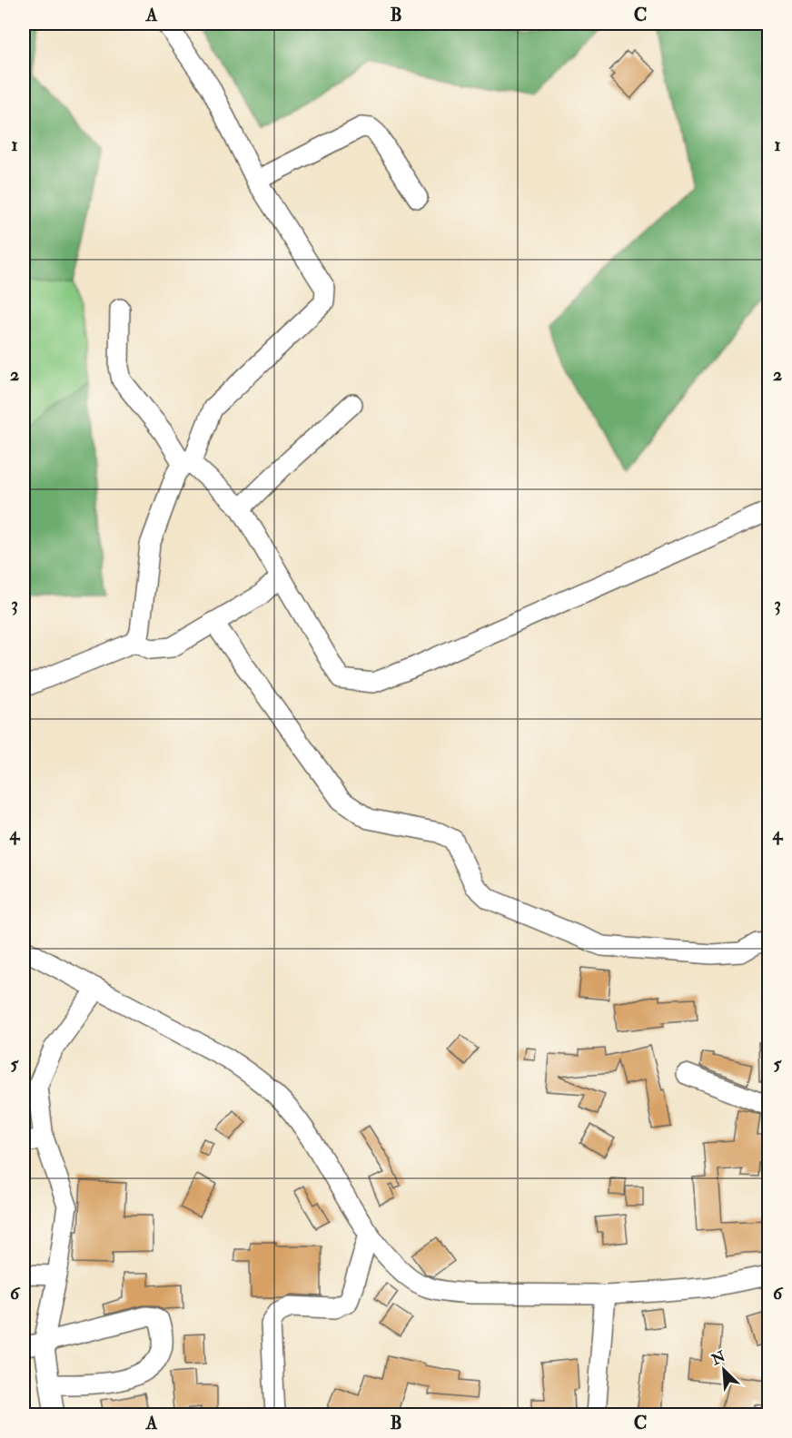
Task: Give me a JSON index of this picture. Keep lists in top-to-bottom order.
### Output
{
  "north": "top left",
  "grid": {
    "columns": ["A", "B", "C"],
    "rows": [
      "1",
      "2",
      "3",
      "4",
      "5",
      "6"
    ]
  }
}
